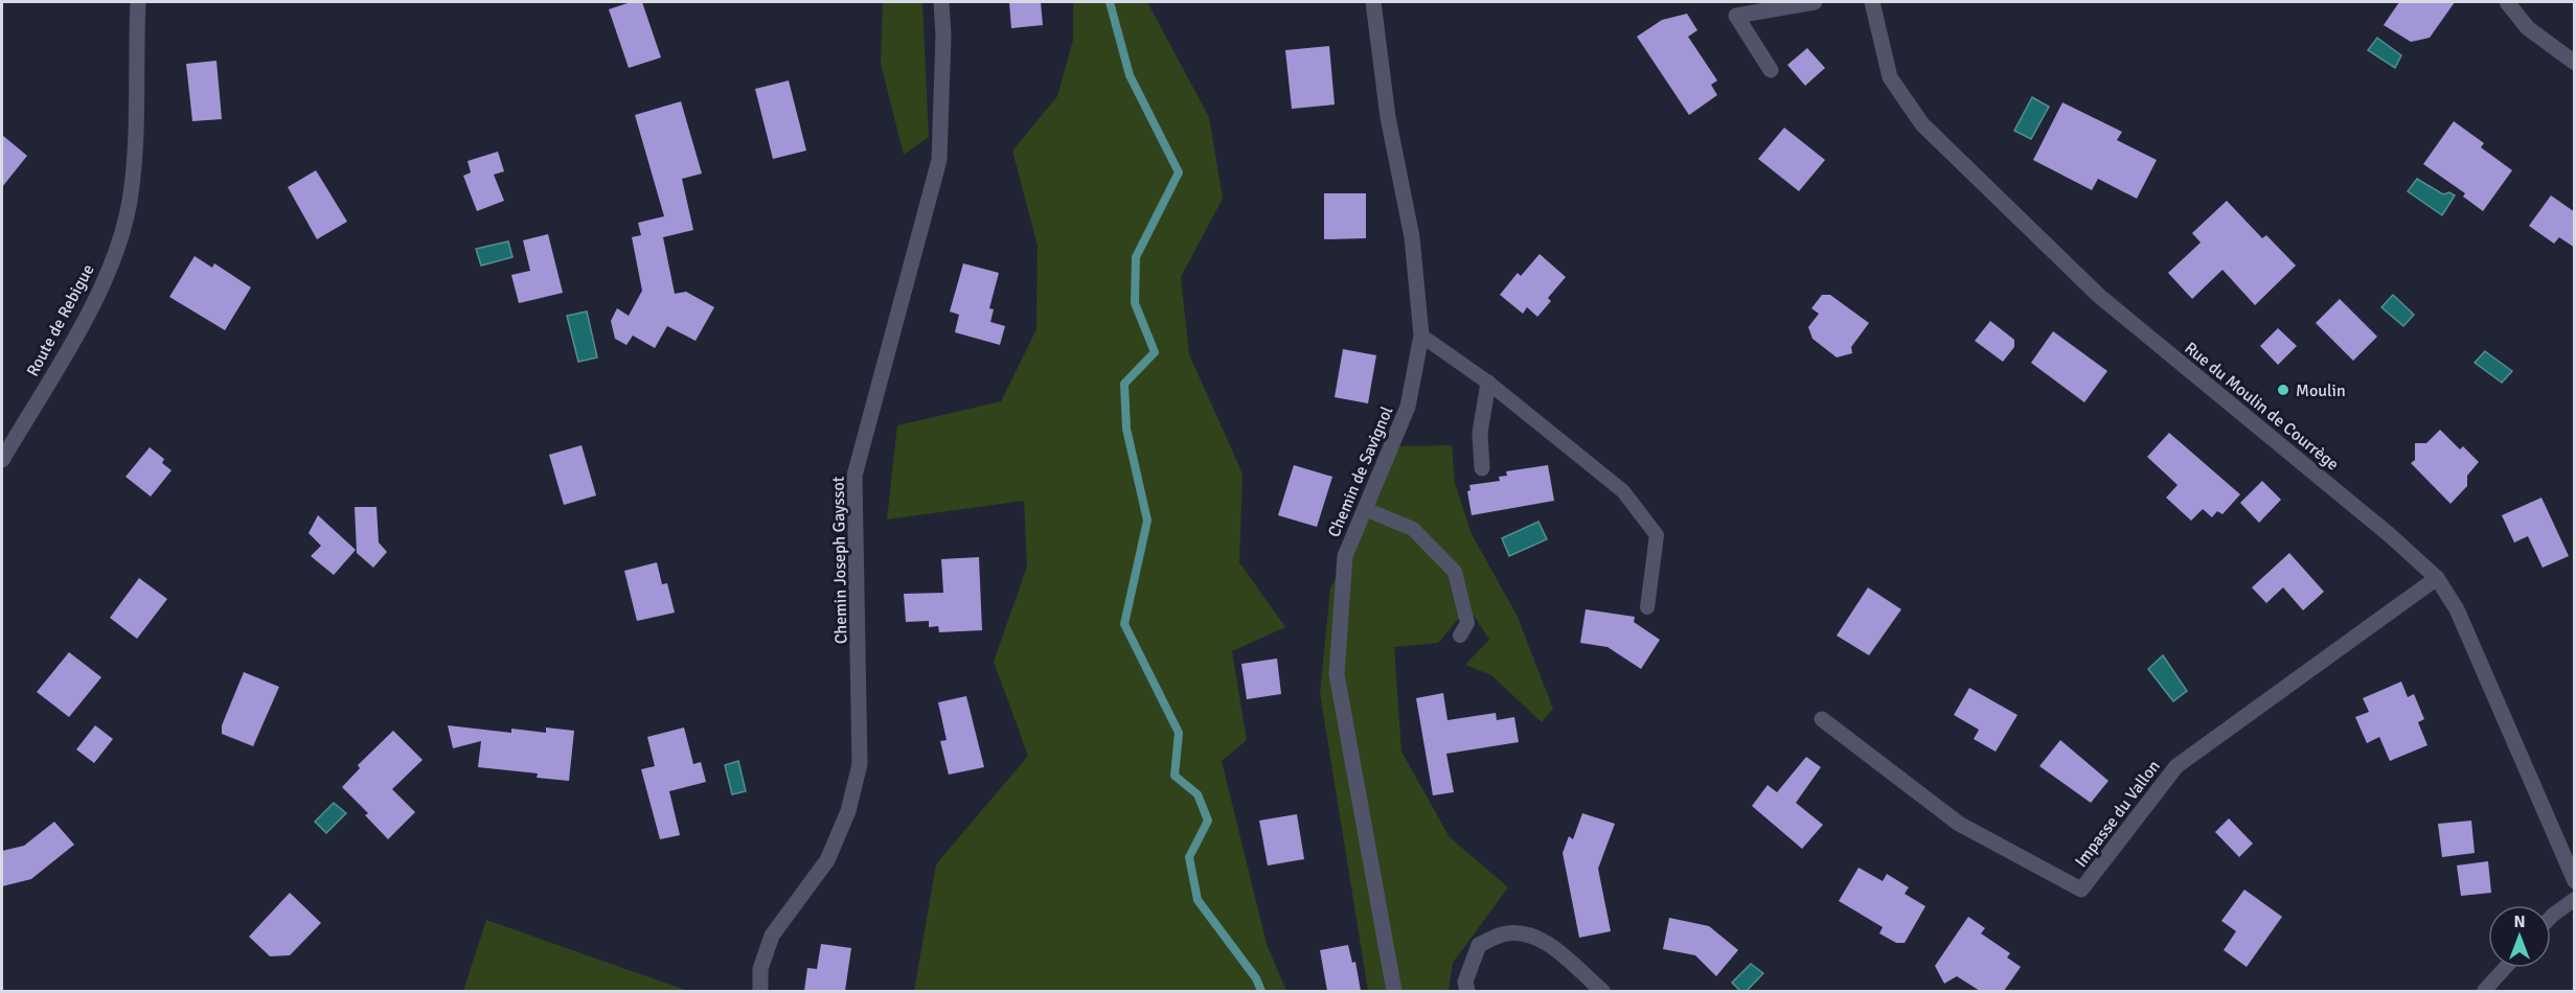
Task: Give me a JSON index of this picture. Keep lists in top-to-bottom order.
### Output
{
  "streets": {
    "street": [
      "Route de Rebigue",
      "Rue du Moulin de Courrège",
      "Chemin de Savignol",
      "Chemin Joseph Gayssot",
      "Impasse du Vallon"
    ]
  },
  "crossings": [
    ["Rue du Moulin de Courrège", "Impasse du Vallon"]
  ],
  "places": ["Moulin"],
  "north": "top"
}
